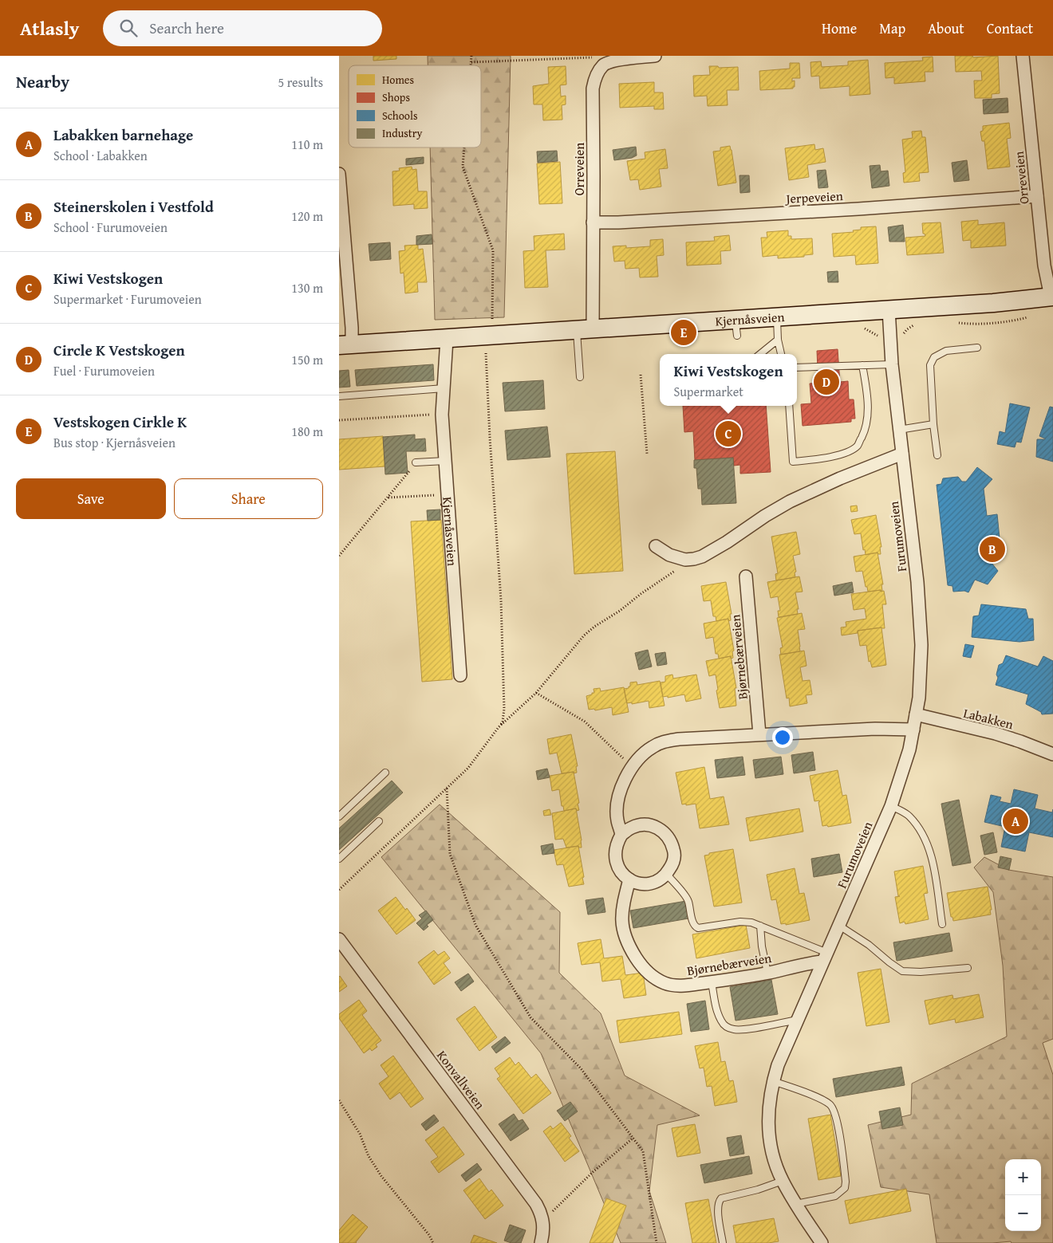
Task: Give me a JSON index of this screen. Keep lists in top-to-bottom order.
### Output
{
  "streets": {
    "main road": ["Kjernåsveien"],
    "street": [
      "Orreveien",
      "Jerpeveien",
      "Furumoveien",
      "Bjørnebærveien",
      "Labakken",
      "Konvallveien"
    ]
  },
  "crossings": [
    ["Orreveien", "Jerpeveien"],
    ["Orreveien", "Kjernåsveien"],
    ["Kjernåsveien", "Furumoveien"],
    ["Furumoveien", "Bjørnebærveien"],
    ["Furumoveien", "Labakken"]
  ],
  "legend": [
    "Homes",
    "Shops",
    "Schools",
    "Industry"
  ],
  "page": {
    "header": "Atlasly",
    "search": "Search here",
    "nav": [
      "Home",
      "Map",
      "About",
      "Contact"
    ],
    "heading": ["Nearby", "5 results"],
    "list": [
      {
        "mark": "A",
        "name": "Labakken barnehage",
        "note": "School · Labakken",
        "value": "110 m"
      },
      {
        "mark": "B",
        "name": "Steinerskolen i Vestfold",
        "note": "School · Furumoveien",
        "value": "120 m"
      },
      {
        "mark": "C",
        "name": "Kiwi Vestskogen",
        "note": "Supermarket · Furumoveien",
        "value": "130 m"
      },
      {
        "mark": "D",
        "name": "Circle K Vestskogen",
        "note": "Fuel · Furumoveien",
        "value": "150 m"
      },
      {
        "mark": "E",
        "name": "Vestskogen Cirkle K",
        "note": "Bus stop · Kjernåsveien",
        "value": "180 m"
      }
    ],
    "pins": [
      "E",
      "D",
      "C",
      "B",
      "A"
    ],
    "popup": ["Kiwi Vestskogen", "Supermarket"],
    "buttons": ["Save", "Share"],
    "map_buttons": ["+", "−"]
  }
}
